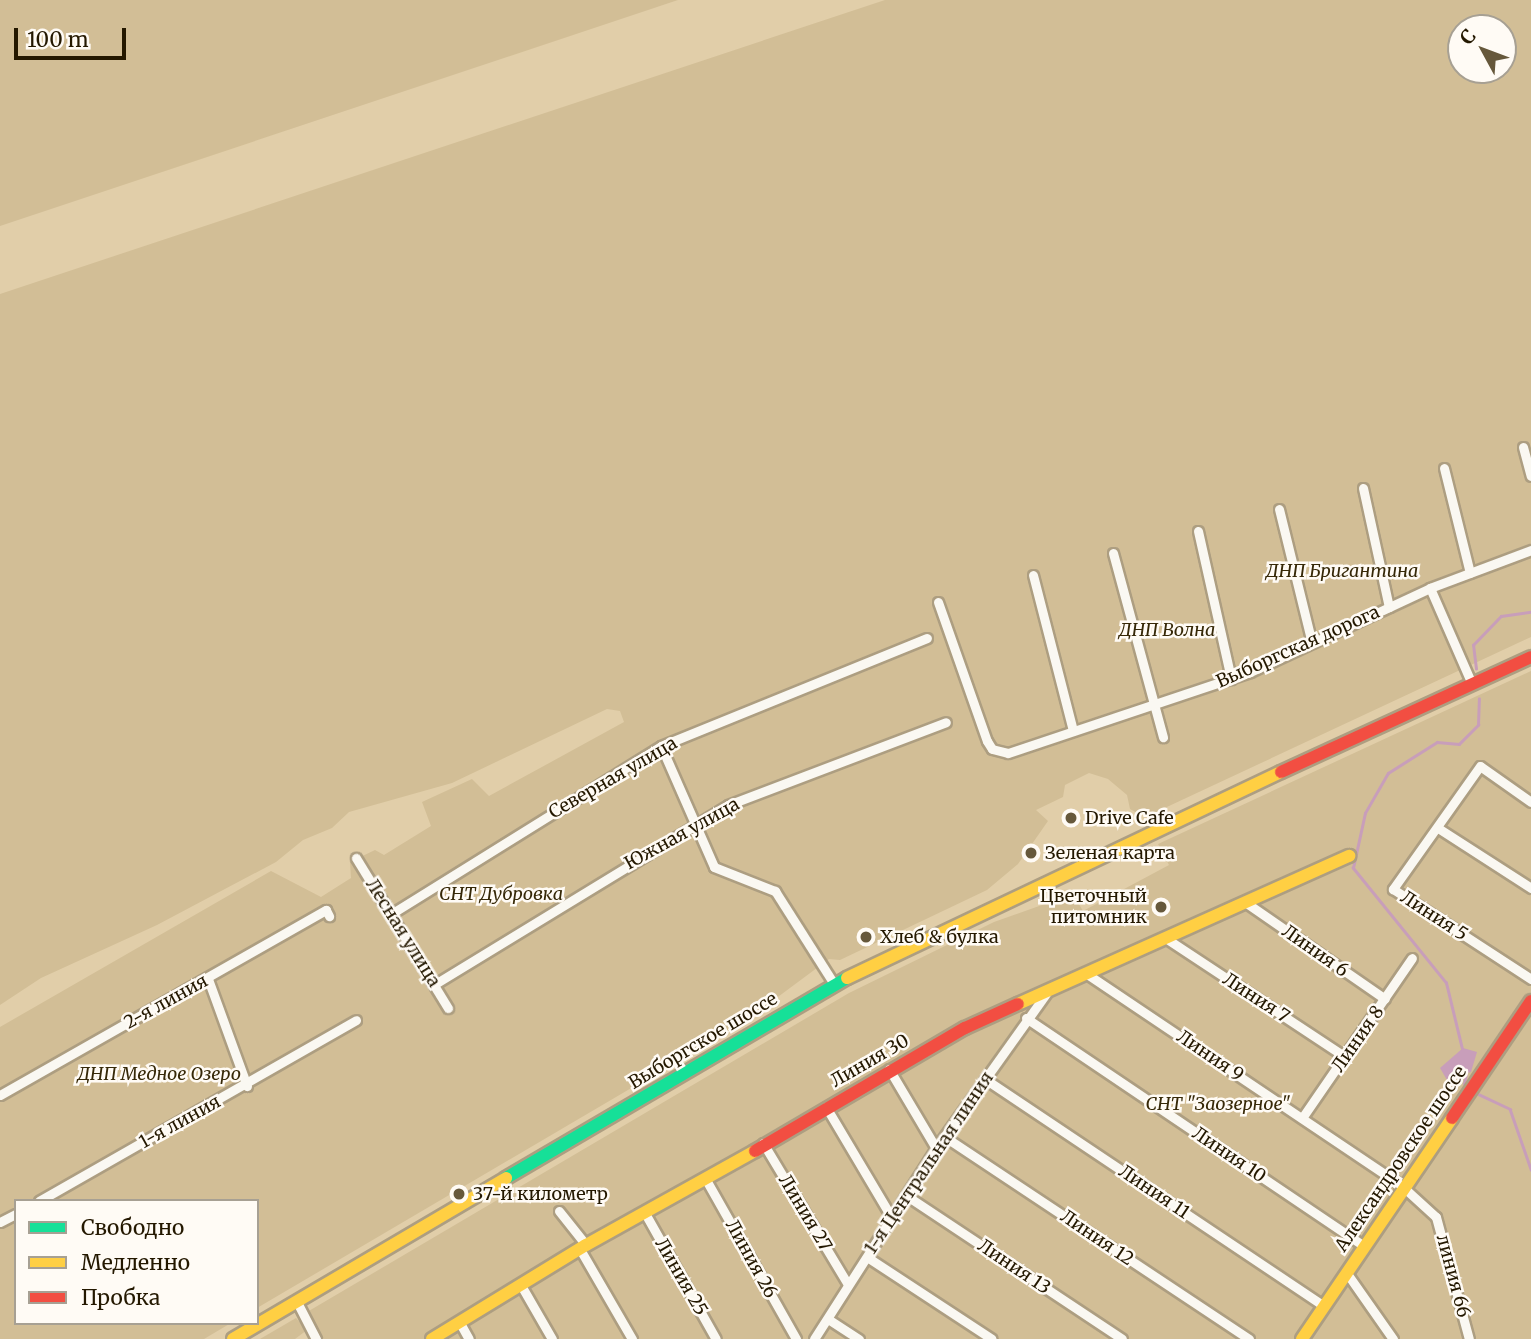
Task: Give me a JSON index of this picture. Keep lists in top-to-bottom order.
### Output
{
  "streets": {
    "main road": ["Выборгское шоссе", "Линия 30", "Александровское шоссе"],
    "street": [
      "Выборгская дорога",
      "Северная улица",
      "Южная улица",
      "Линия 5",
      "Лесная улица",
      "Линия 6",
      "Линия 7",
      "2-я линия",
      "Линия 8",
      "Линия 9",
      "1-я линия",
      "Линия 10",
      "1-я Центральная линия",
      "Линия 11",
      "Линия 27",
      "Линия 12",
      "Линия 26",
      "Линия 13",
      "линия 66",
      "Линия 25"
    ]
  },
  "crossings": [
    ["Северная улица", "Лесная улица"],
    ["Южная улица", "Лесная улица"],
    ["Линия 6", "Линия 8"],
    ["Линия 6", "Линия 30"],
    ["Линия 7", "Линия 8"],
    ["Линия 7", "Линия 30"],
    ["Линия 8", "Линия 9"],
    ["Линия 9", "Линия 30"],
    ["Линия 9", "Александровское шоссе"],
    ["Линия 9", "линия 66"],
    ["Линия 30", "1-я Центральная линия"],
    ["Линия 30", "Линия 27"],
    ["Линия 30", "Линия 26"],
    ["Линия 30", "Линия 25"],
    ["Линия 10", "Александровское шоссе"],
    ["Линия 10", "1-я Центральная линия"],
    ["Александровское шоссе", "Линия 11"],
    ["Александровское шоссе", "линия 66"],
    ["1-я Центральная линия", "Линия 11"],
    ["1-я Центральная линия", "Линия 27"],
    ["1-я Центральная линия", "Линия 12"],
    ["1-я Центральная линия", "Линия 13"]
  ],
  "parks": [
    "ДНП Бригантина",
    "ДНП Волна",
    "СНТ Дубровка",
    "ДНП Медное Озеро",
    "СНТ \"Заозерное\""
  ],
  "places": [
    "Drive Cafe",
    "Зеленая карта",
    "Цветочный питомник",
    "Хлеб & булка",
    "37-й километр"
  ],
  "legend": ["Свободно", "Медленно", "Пробка"],
  "scale_bar": "100 m",
  "north": "top left"
}
